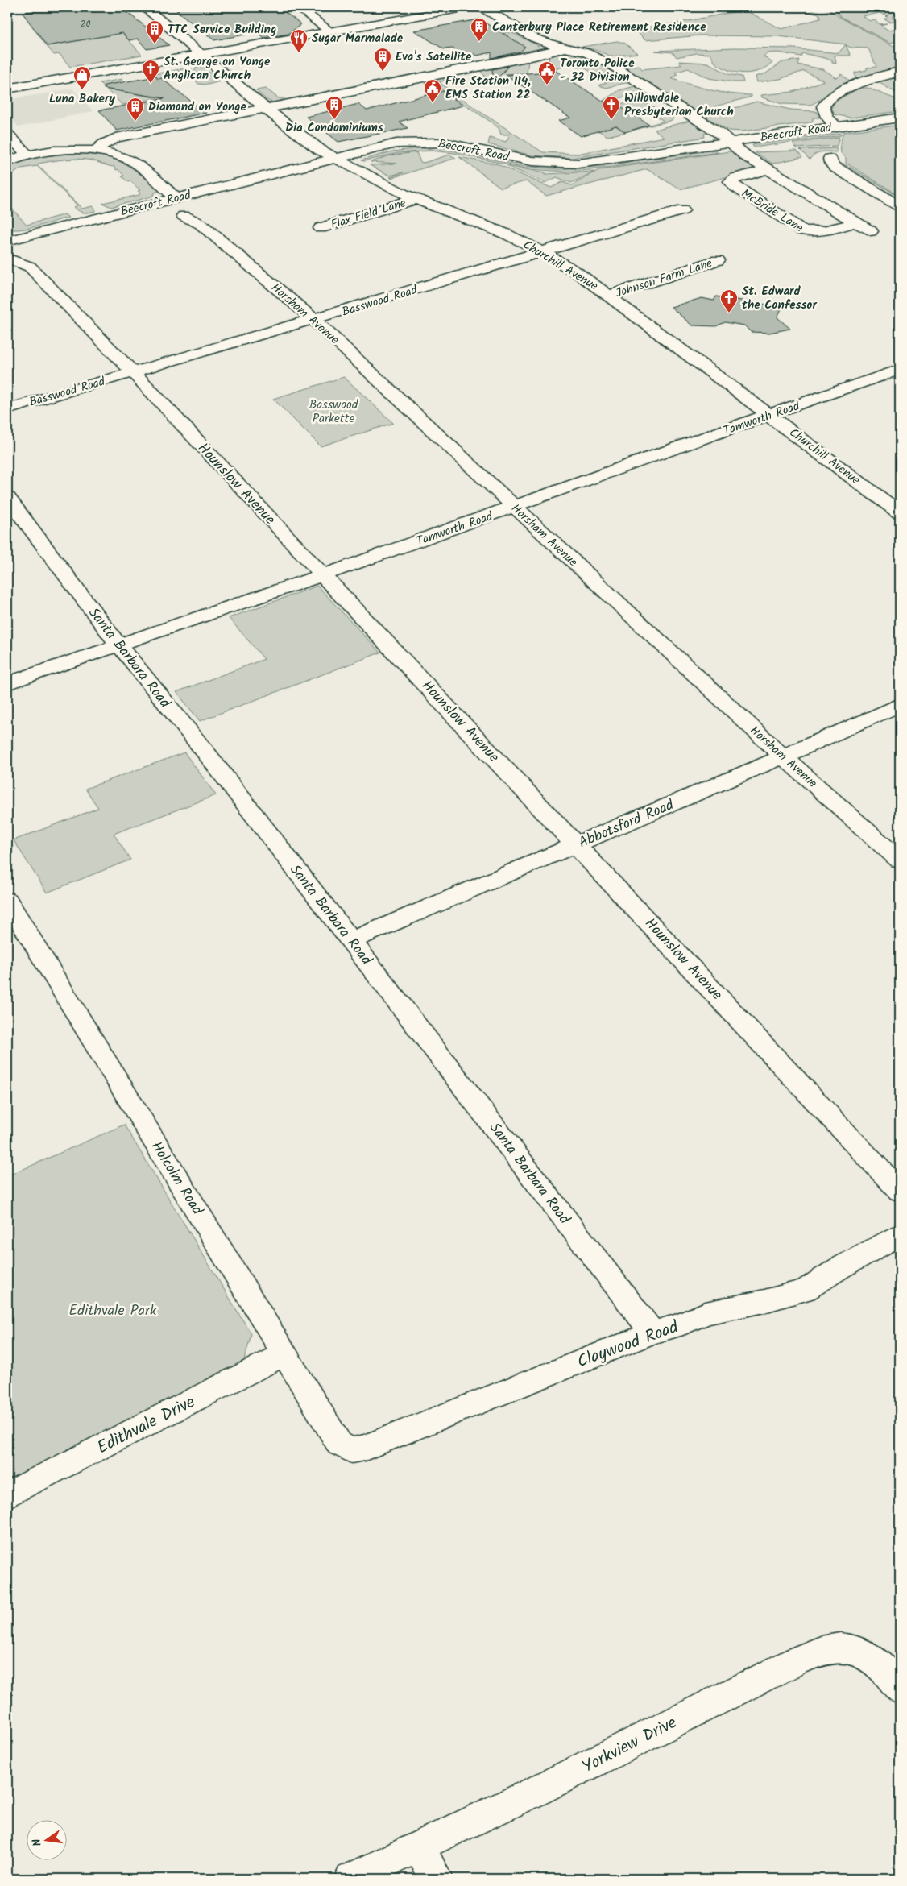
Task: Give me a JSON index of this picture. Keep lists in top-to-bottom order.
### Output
{
  "streets": {
    "street": [
      "Beecroft Road",
      "McBride Lane",
      "Flax Field Lane",
      "Churchill Avenue",
      "Johnson Farm Lane",
      "Basswood Road",
      "Horsham Avenue",
      "Tamworth Road",
      "Hounslow Avenue",
      "Santa Barbara Road",
      "Abbotsford Road",
      "Holcolm Road",
      "Claywood Road",
      "Edithvale Drive",
      "Yorkview Drive"
    ]
  },
  "crossings": [
    ["Beecroft Road", "Churchill Avenue"],
    ["Flax Field Lane", "Churchill Avenue"],
    ["Churchill Avenue", "Johnson Farm Lane"],
    ["Churchill Avenue", "Basswood Road"],
    ["Churchill Avenue", "Tamworth Road"],
    ["Basswood Road", "Horsham Avenue"],
    ["Basswood Road", "Hounslow Avenue"],
    ["Horsham Avenue", "Tamworth Road"],
    ["Horsham Avenue", "Abbotsford Road"],
    ["Tamworth Road", "Hounslow Avenue"],
    ["Tamworth Road", "Santa Barbara Road"],
    ["Hounslow Avenue", "Abbotsford Road"],
    ["Santa Barbara Road", "Abbotsford Road"],
    ["Santa Barbara Road", "Claywood Road"],
    ["Holcolm Road", "Claywood Road"],
    ["Holcolm Road", "Edithvale Drive"]
  ],
  "parks": ["Basswood Parkette", "Edithvale Park"],
  "places": {
    "building": [
      "Canterbury Place Retirement Residence",
      "TTC Service Building",
      "Eva's Satellite",
      "Dia Condominiums",
      "Diamond on Yonge"
    ],
    "restaurant": ["Sugar Marmalade"],
    "church": ["St. George on Yonge Anglican Church", "Willowdale Presbyterian Church", "St. Edward the Confessor"],
    "public building": ["Toronto Police - 32 Division", "Fire Station 114, EMS Station 22"],
    "shop": ["Luna Bakery"]
  },
  "house_numbers": ["20"],
  "north": "left"
}
